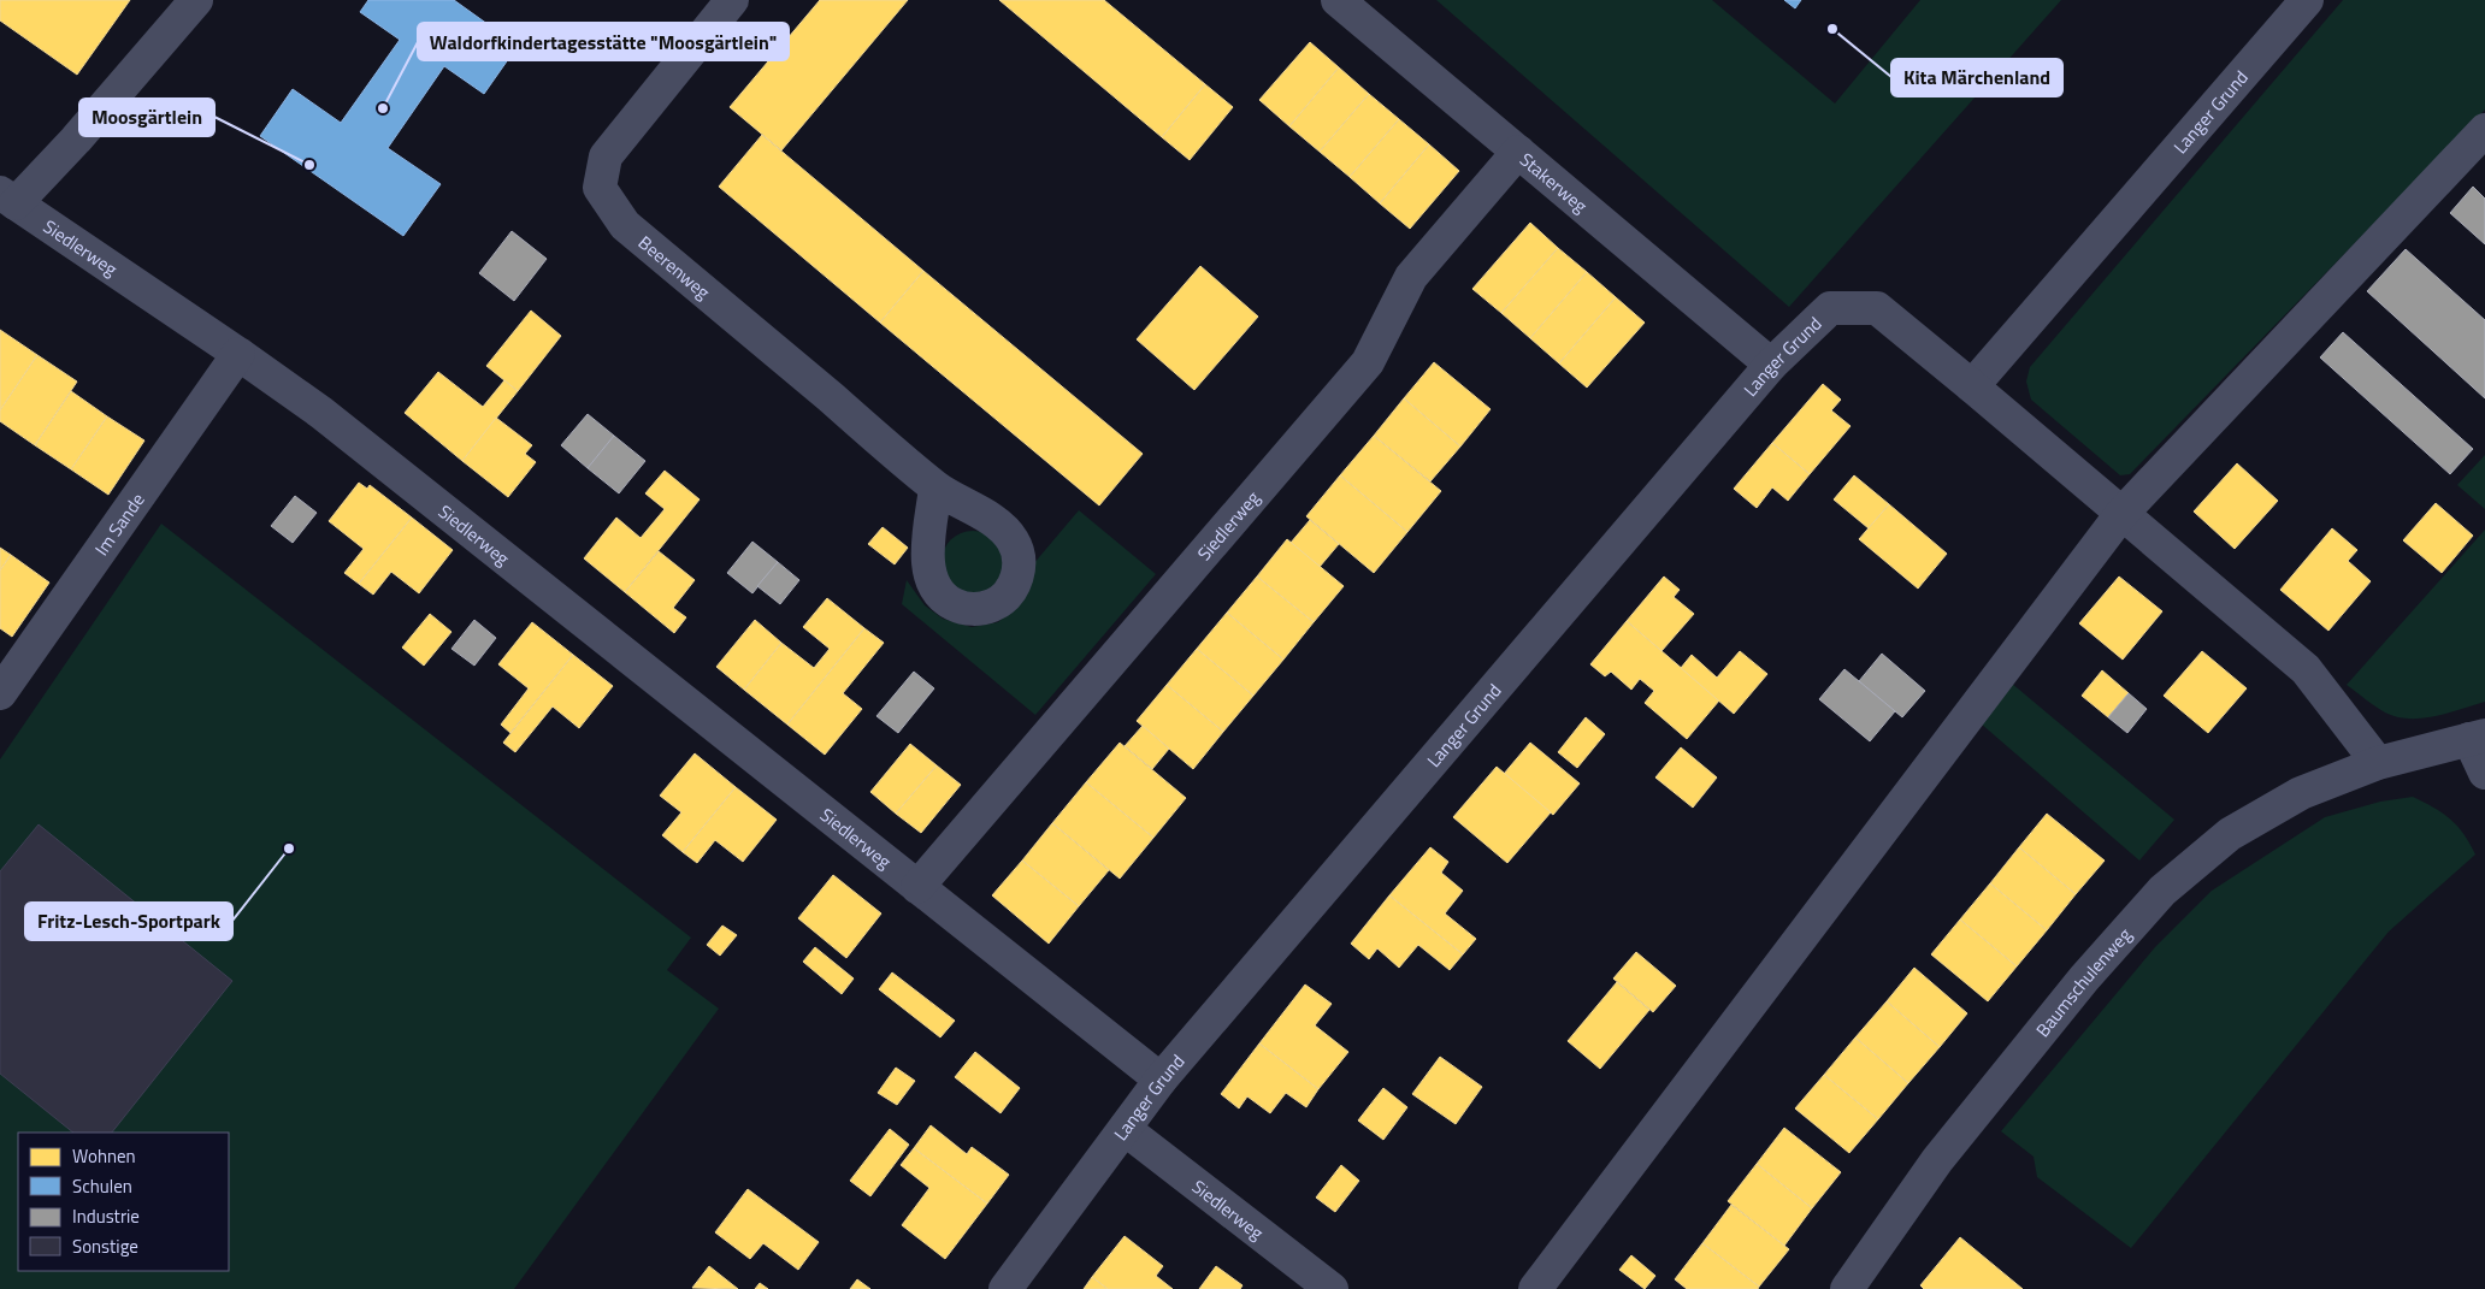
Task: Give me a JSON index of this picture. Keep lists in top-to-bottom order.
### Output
{
  "streets": {
    "street": [
      "Langer Grund",
      "Stakerweg",
      "Siedlerweg",
      "Beerenweg",
      "Im Sande",
      "Baumschulenweg"
    ]
  },
  "crossings": [
    ["Langer Grund", "Stakerweg"],
    ["Langer Grund", "Siedlerweg"],
    ["Stakerweg", "Siedlerweg"],
    ["Siedlerweg", "Im Sande"]
  ],
  "places": [
    "Kita Märchenland",
    "Waldorfkindertagesstätte \"Moosgärtlein\"",
    "Moosgärtlein",
    "Fritz-Lesch-Sportpark"
  ],
  "legend": [
    "Wohnen",
    "Schulen",
    "Industrie",
    "Sonstige"
  ]
}
